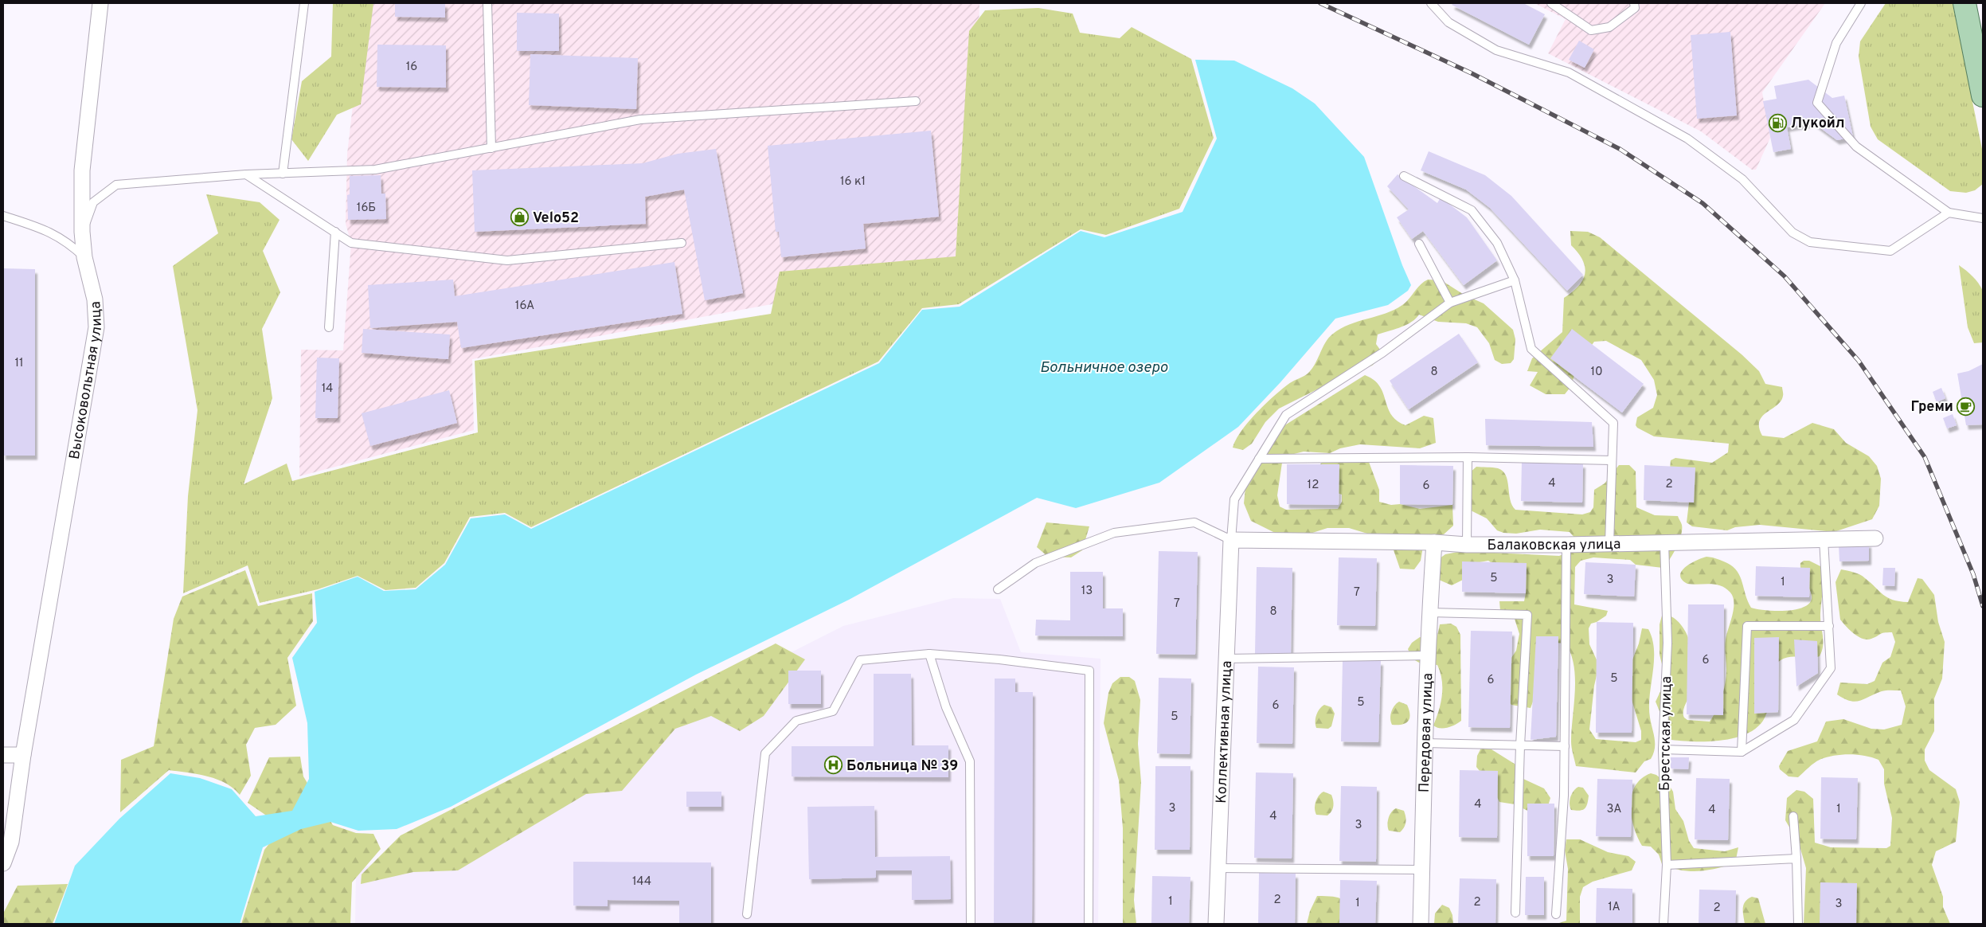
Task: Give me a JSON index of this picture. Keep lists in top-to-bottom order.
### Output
{
  "streets": {
    "street": [
      "Высоковольтная улица",
      "Балаковская улица",
      "Коллективная улица",
      "Передовая улица"
    ],
    "lane": ["Брестская улица"]
  },
  "crossings": [
    ["Балаковская улица", "Коллективная улица"],
    ["Балаковская улица", "Передовая улица"],
    ["Балаковская улица", "Брестская улица"]
  ],
  "water": ["Больничное озеро"],
  "places": {
    "fuel station": ["Лукойл"],
    "shop": ["Velo52"],
    "cafe": ["Греми"],
    "hospital": ["Больница № 39"]
  },
  "house_numbers": [
    "16",
    "16 к1",
    "16Б",
    "16А",
    "11",
    "8",
    "10",
    "14",
    "4",
    "2",
    "12",
    "6",
    "5",
    "3",
    "1",
    "13",
    "7",
    "7",
    "8",
    "6",
    "5",
    "6",
    "5",
    "6",
    "5",
    "4",
    "3",
    "3А",
    "1",
    "4",
    "4",
    "3",
    "144",
    "2",
    "1",
    "2",
    "1",
    "3",
    "1А",
    "2"
  ]
}
